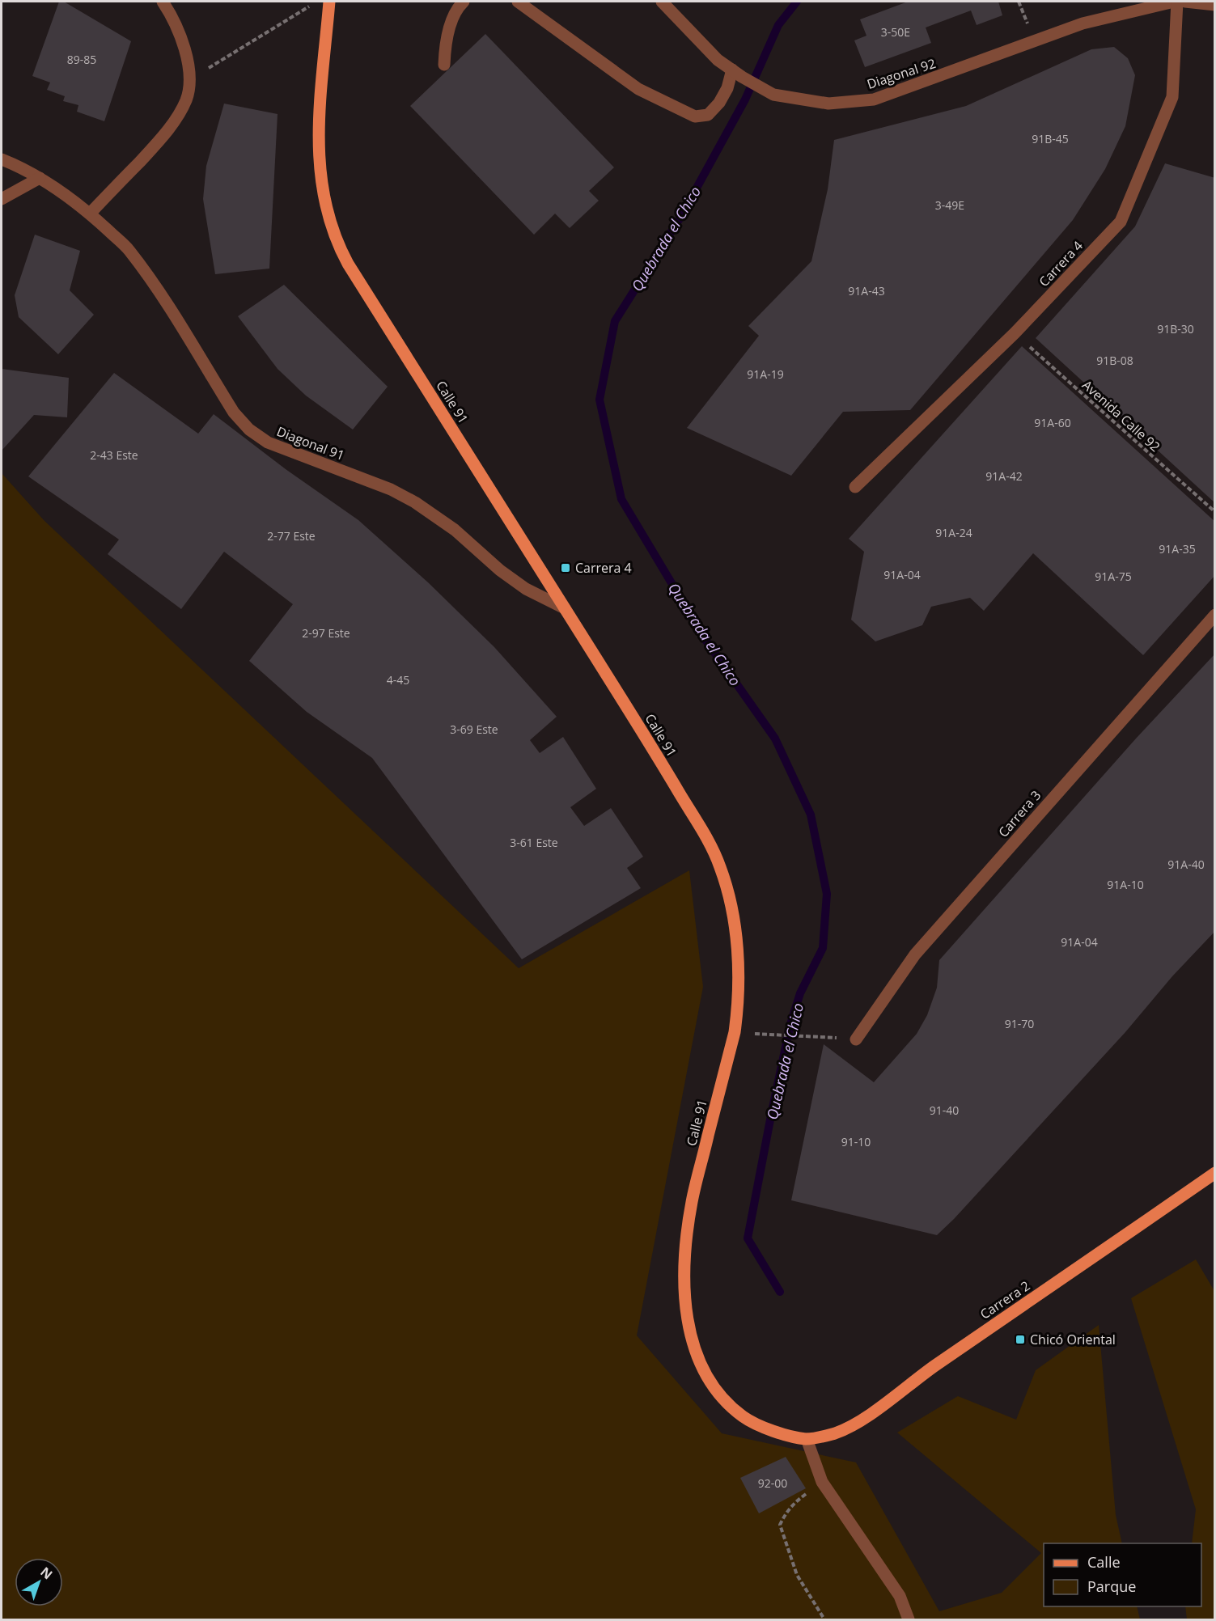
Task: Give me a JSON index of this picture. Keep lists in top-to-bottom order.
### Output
{
  "streets": {
    "main road": ["Calle 91", "Carrera 2"],
    "street": [
      "Diagonal 92",
      "Carrera 4",
      "Diagonal 91",
      "Carrera 3"
    ],
    "path": ["Avenida Calle 92"]
  },
  "crossings": [
    ["Diagonal 92", "Carrera 4"],
    ["Carrera 4", "Avenida Calle 92"],
    ["Calle 91", "Diagonal 91"],
    ["Calle 91", "Carrera 2"]
  ],
  "water": ["Quebrada el Chico"],
  "places": {
    "transit": ["Carrera 4", "Chicó Oriental"]
  },
  "house_numbers": [
    "3-50E",
    "89-85",
    "91B-45",
    "3-49E",
    "91A-43",
    "91B-30",
    "91B-08",
    "91A-19",
    "91A-60",
    "2-43 Este",
    "91A-42",
    "91A-24",
    "2-77 Este",
    "91A-35",
    "91A-04",
    "91A-75",
    "2-97 Este",
    "4-45",
    "3-69 Este",
    "3-61 Este",
    "91A-40",
    "91A-10",
    "91A-04",
    "91-70",
    "91-40",
    "91-10",
    "92-00"
  ],
  "legend": ["Calle", "Parque"],
  "north": "top right"
}
